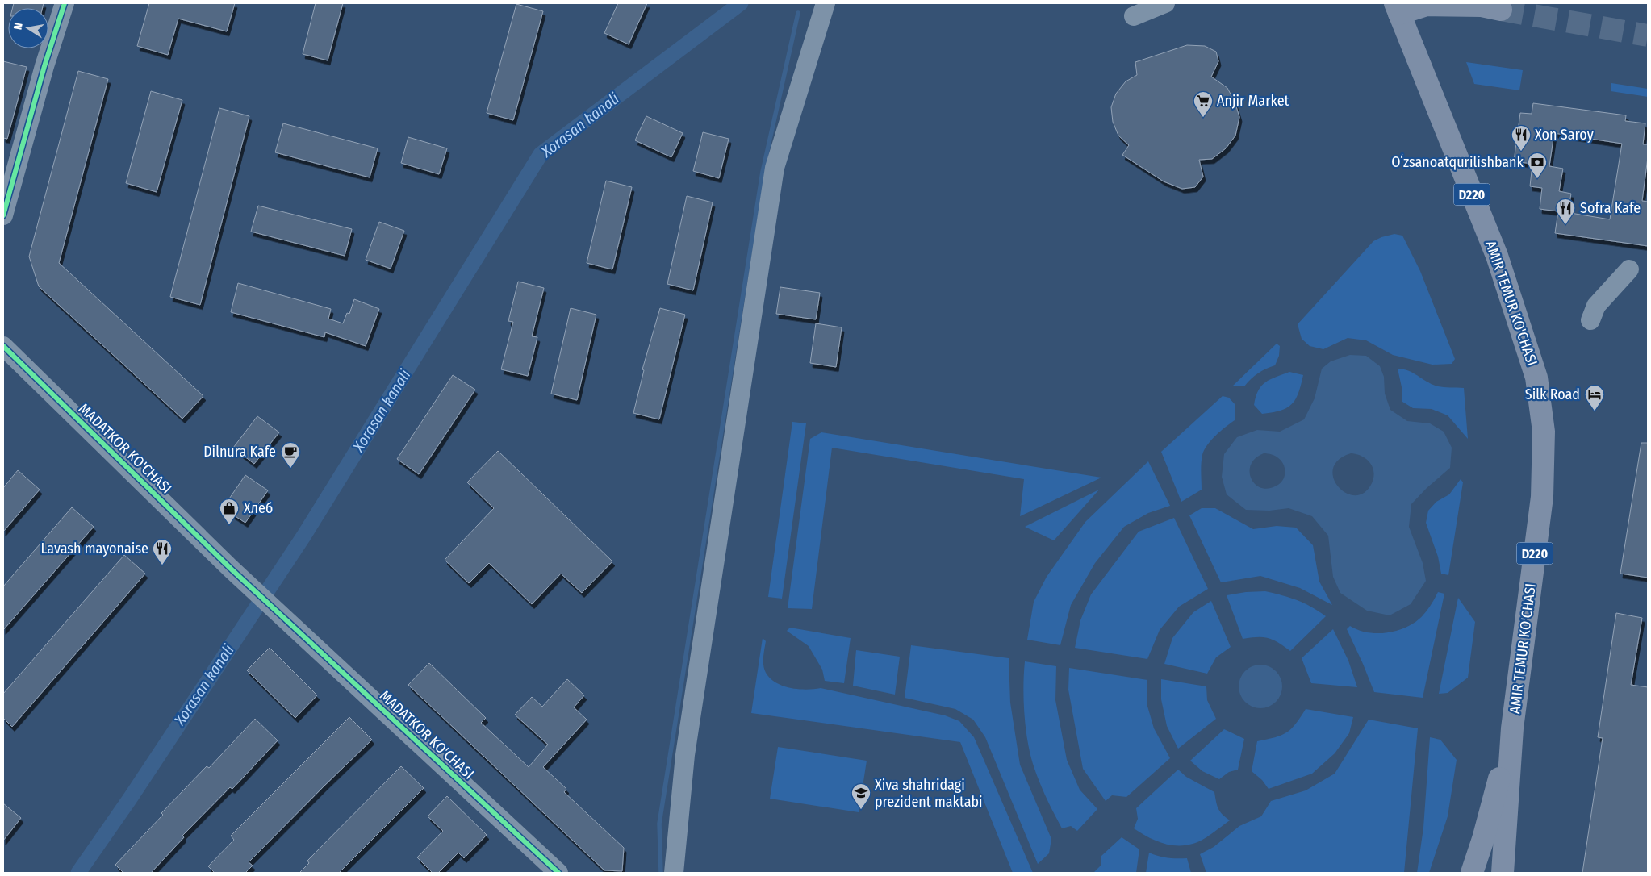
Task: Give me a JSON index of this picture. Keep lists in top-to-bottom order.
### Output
{
  "streets": {
    "main road": ["D220", "AMIR TEMUR KO'CHASI"],
    "street": ["MADATKOR KO'CHASI"]
  },
  "water": ["Xorasan kanali"],
  "places": {
    "supermarket": ["Anjir Market"],
    "restaurant": ["Xon Saroy", "Sofra Kafe", "Lavash mayonaise"],
    "bank": ["Oʻzsanoatqurilishbank"],
    "hotel": ["Silk Road"],
    "cafe": ["Dilnura Kafe"],
    "shop": ["Хлеб"],
    "school or university": ["Xiva shahridagi prezident maktabi"]
  },
  "north": "left"
}
